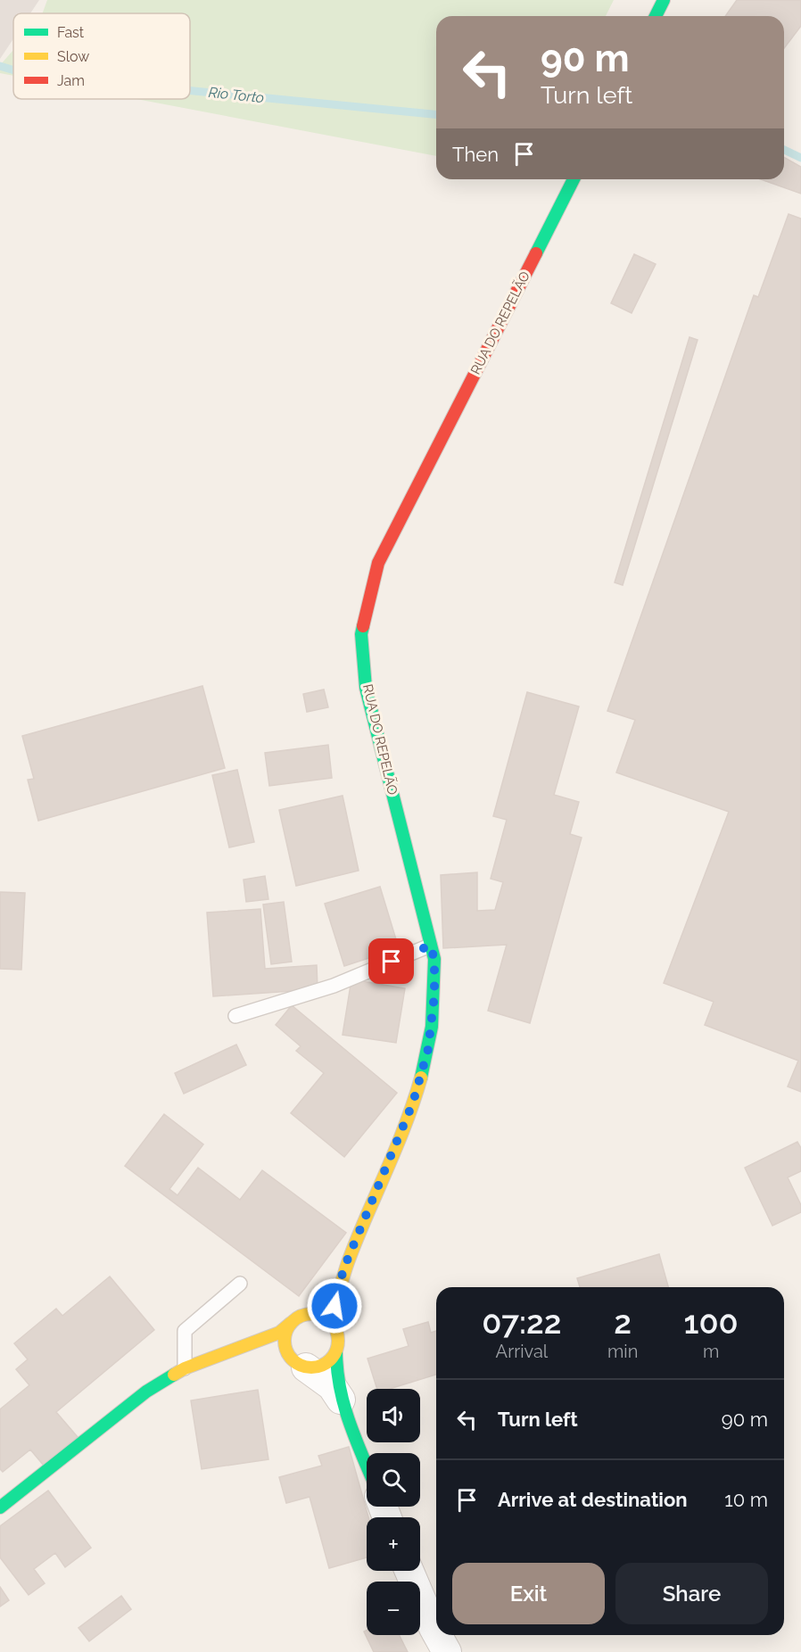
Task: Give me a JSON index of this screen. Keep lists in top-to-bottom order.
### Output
{
  "streets": {
    "street": ["RUA DO REPELÃO"]
  },
  "water": ["Rio Torto"],
  "legend": ["Fast", "Slow", "Jam"],
  "page": {
    "turn": ["90 m", "Turn left"],
    "then": "Then",
    "eta": [
      "07:22",
      "Arrival",
      "2",
      "min",
      "100",
      "m"
    ],
    "list": [
      {
        "name": "Turn left",
        "value": "90 m"
      },
      {
        "name": "Arrive at destination",
        "value": "10 m"
      }
    ],
    "map_buttons": ["+", "−"],
    "buttons": ["Exit", "Share"]
  }
}
